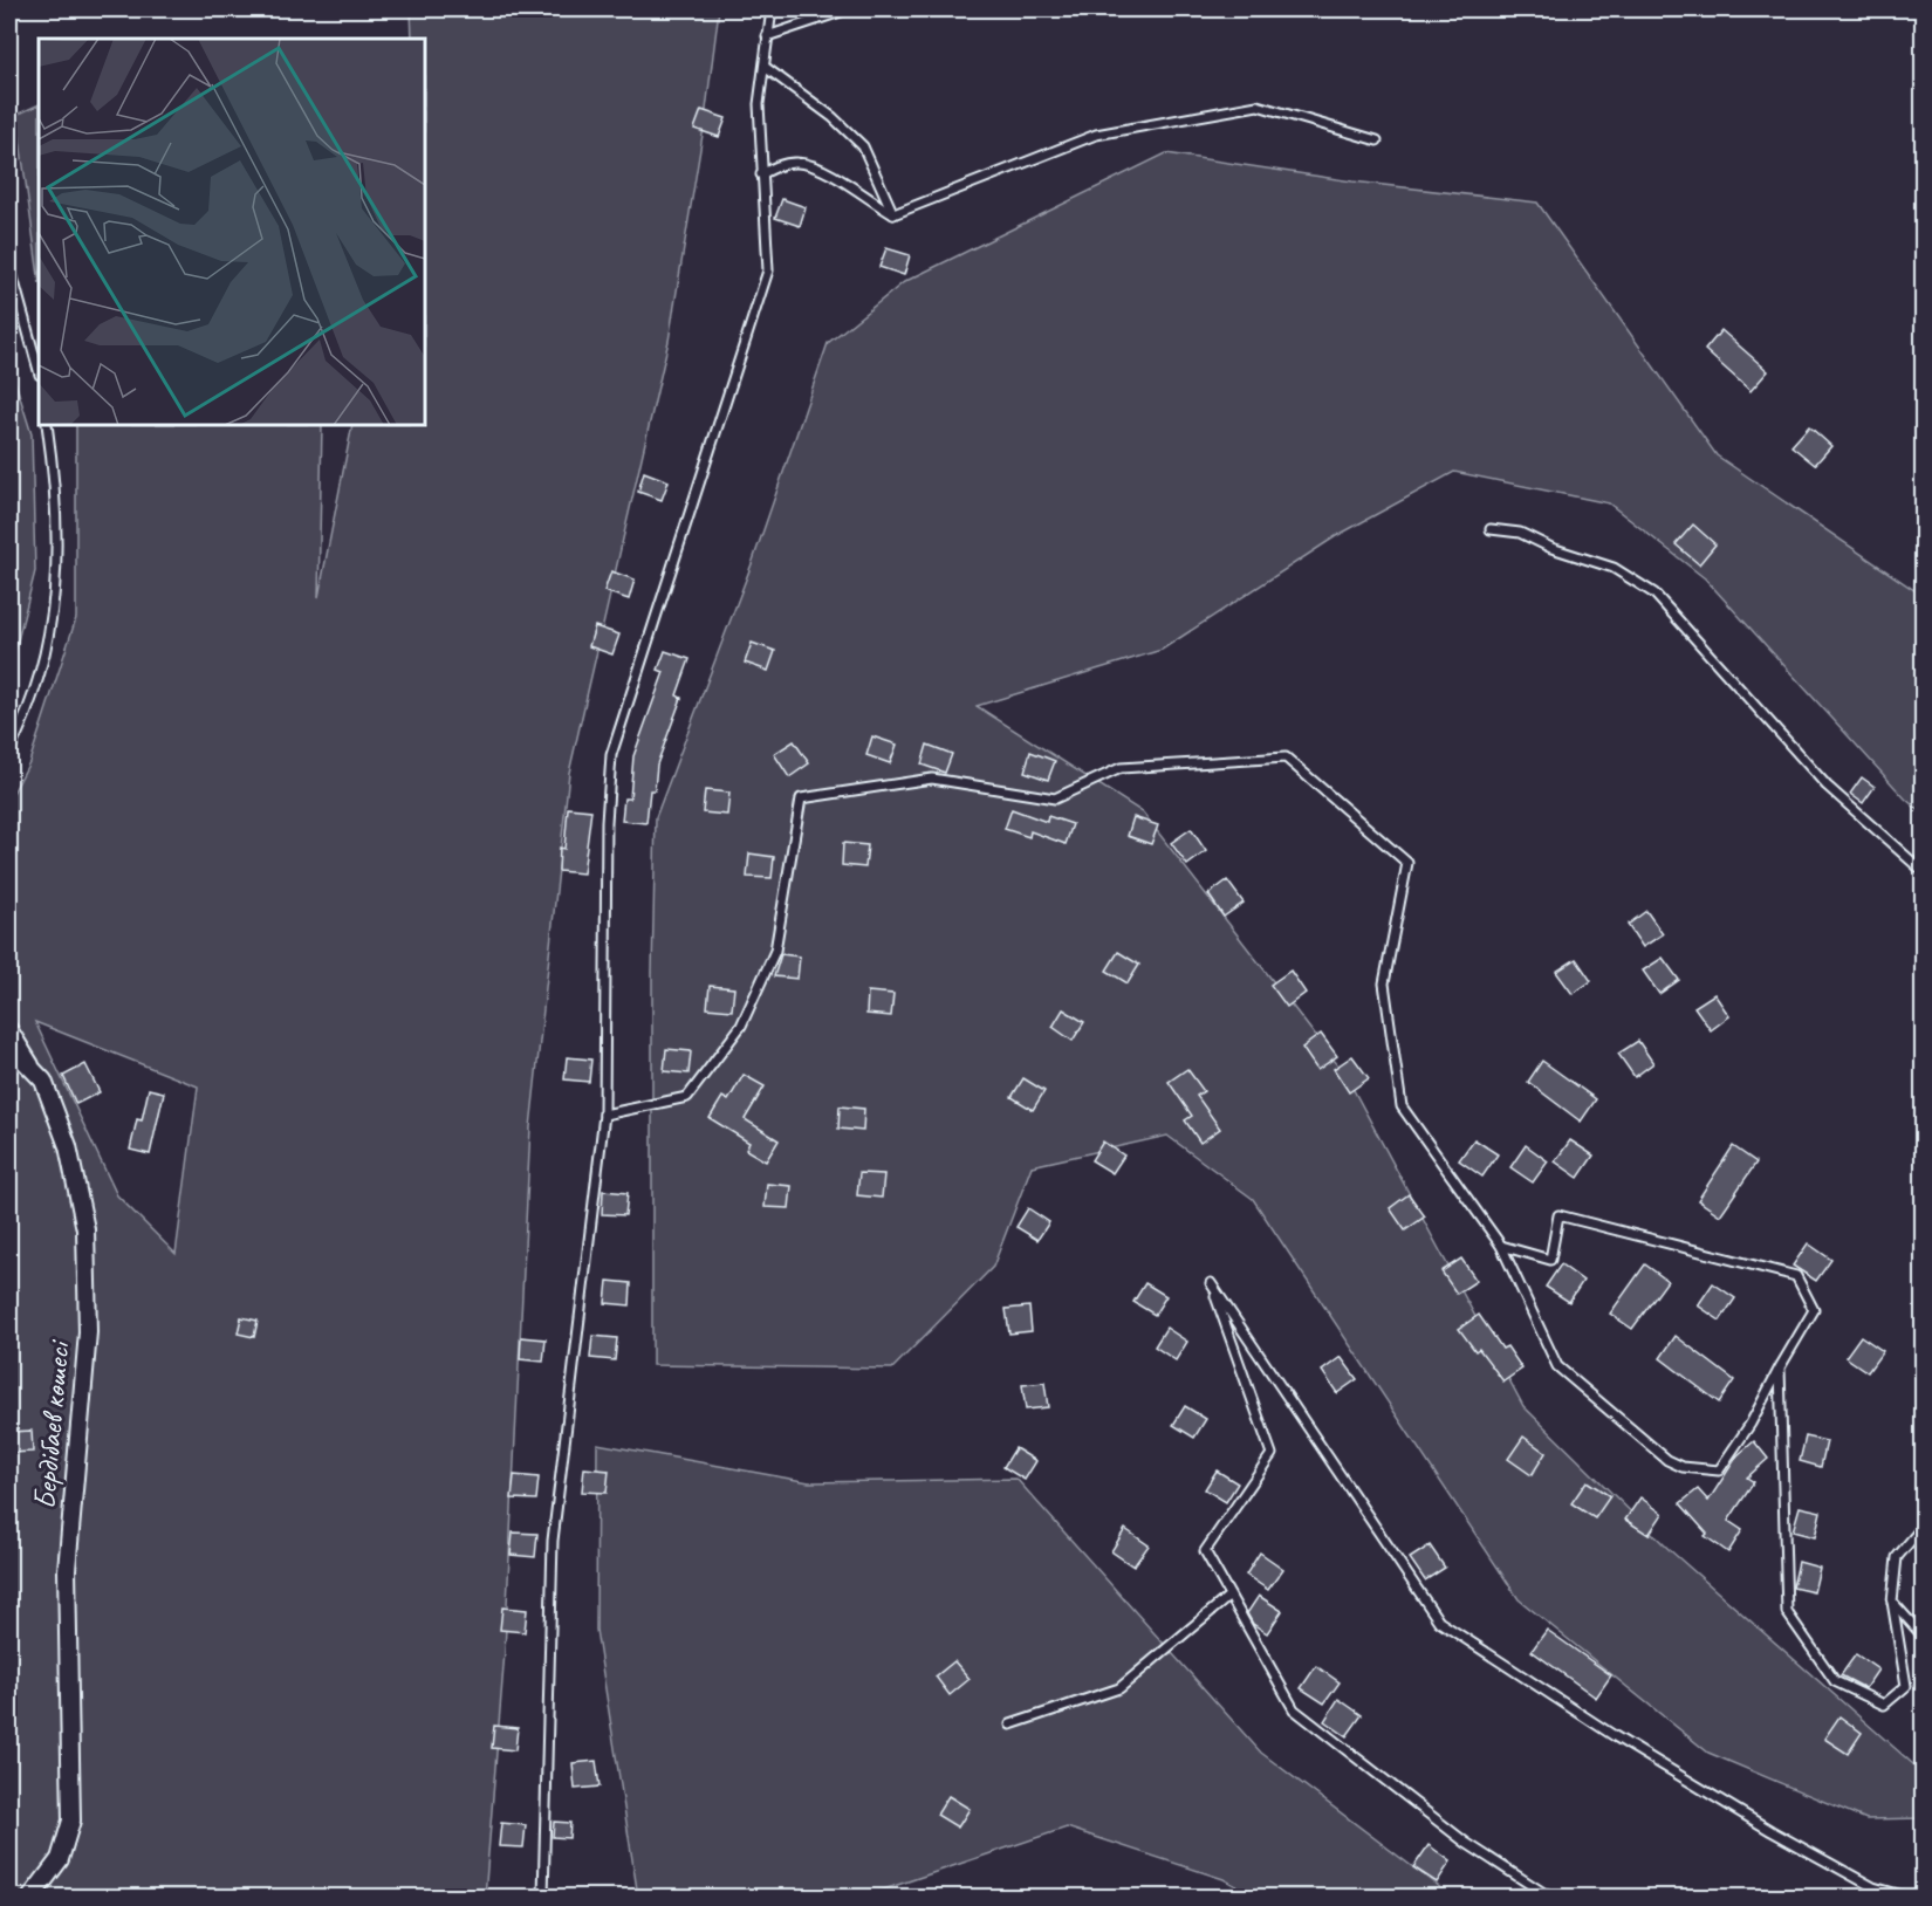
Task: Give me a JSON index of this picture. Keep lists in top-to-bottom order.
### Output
{
  "streets": {
    "street": ["Бердібаев көшесі"]
  }
}
